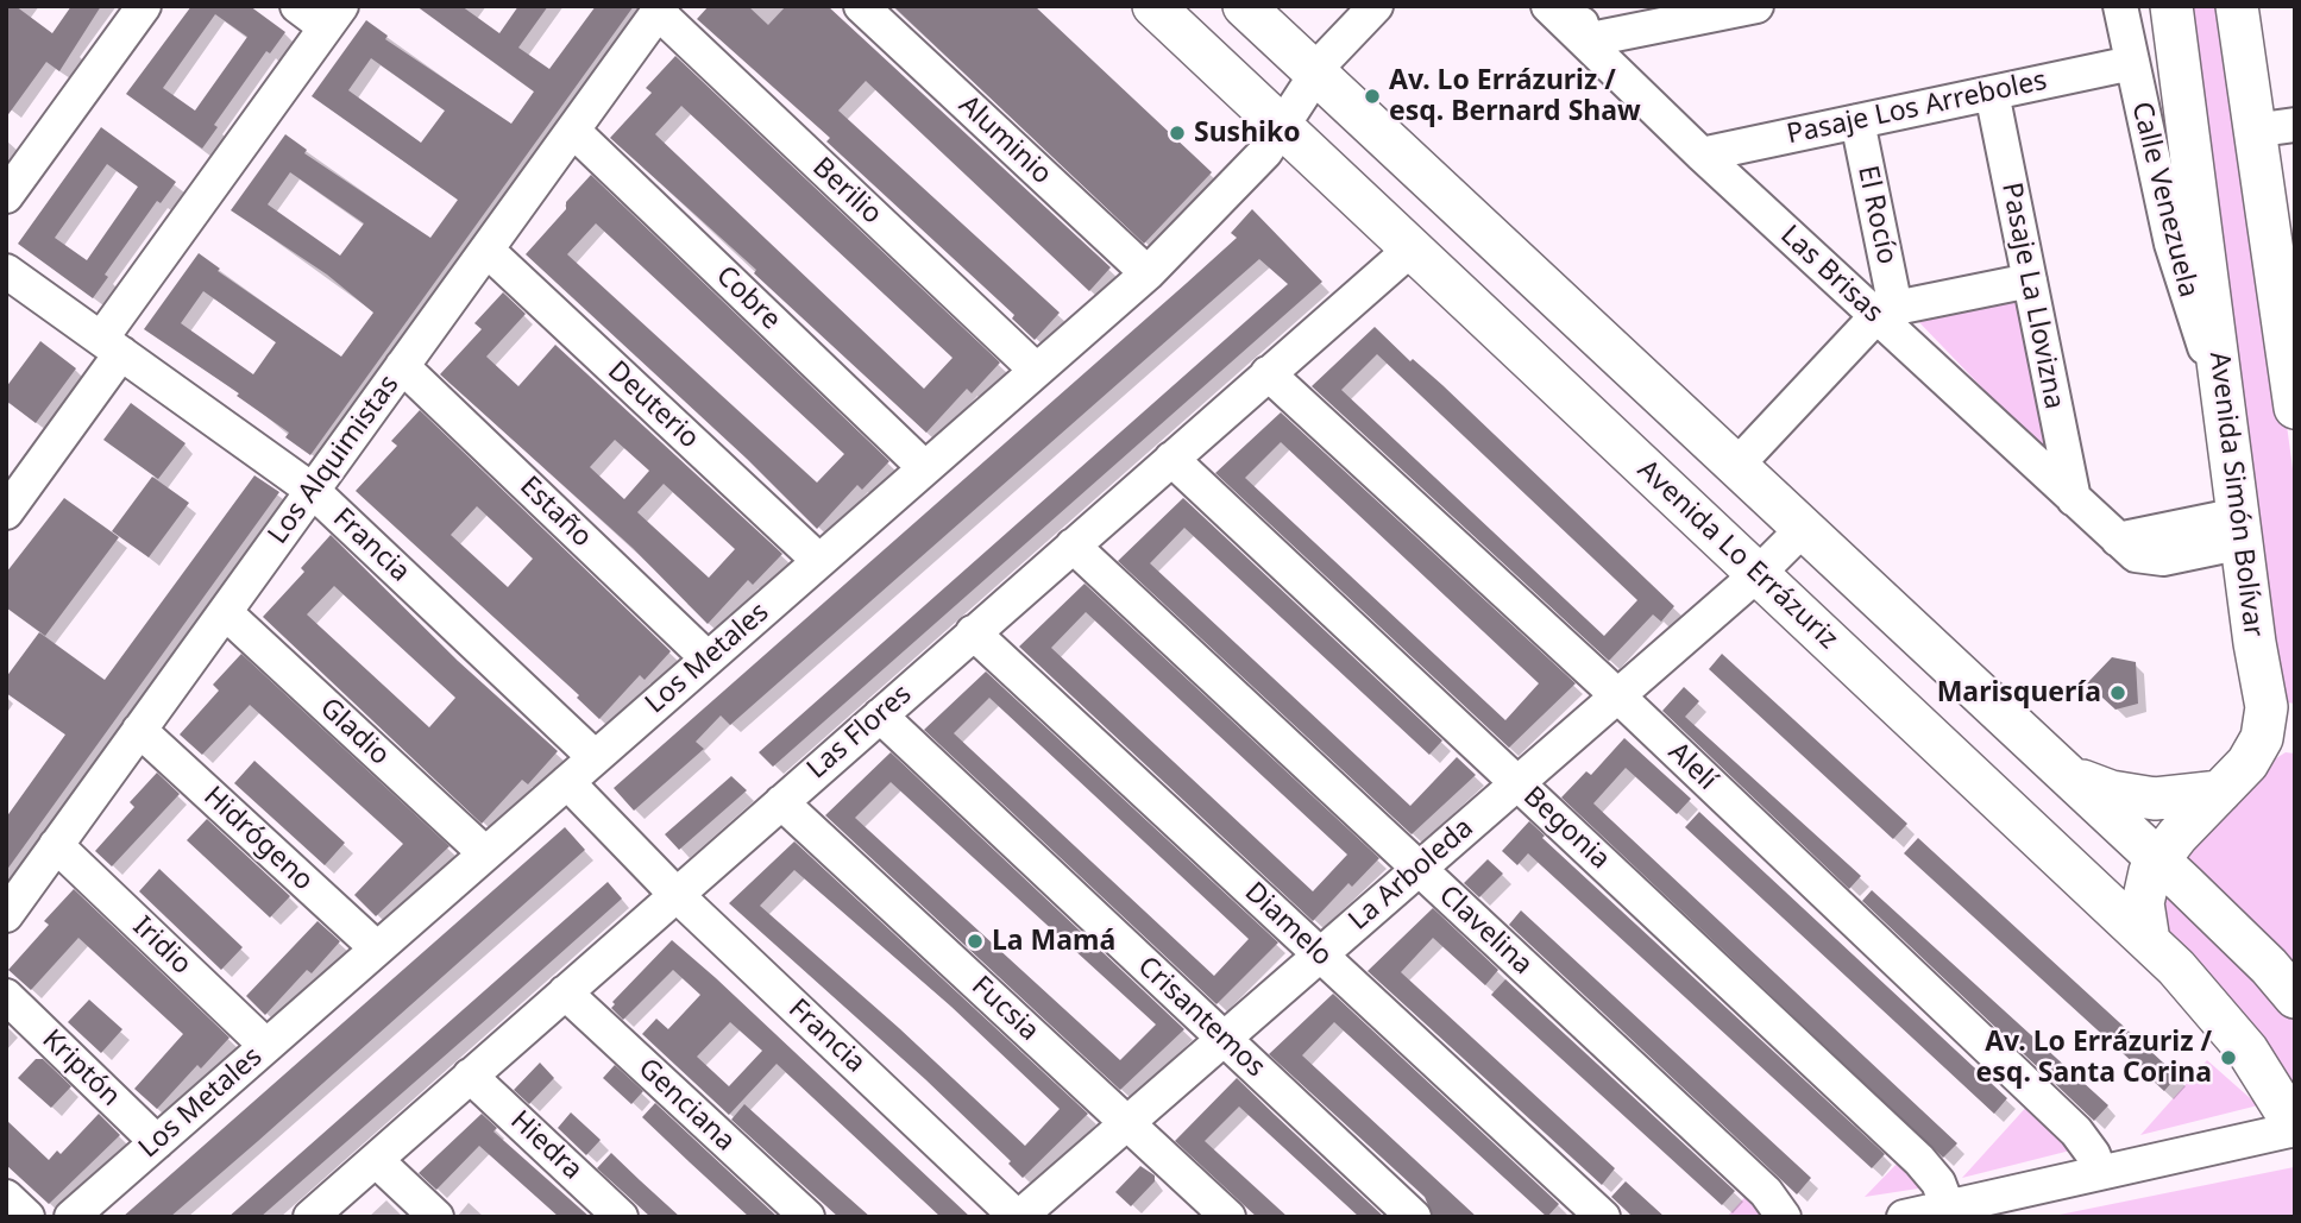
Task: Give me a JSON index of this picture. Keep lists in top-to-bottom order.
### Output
{
  "streets": {
    "main road": ["Avenida Simón Bolívar", "Avenida Lo Errázuriz"],
    "street": [
      "Pasaje Los Arreboles",
      "Aluminio",
      "Berilio",
      "Calle Venezuela",
      "El Rocío",
      "Las Brisas",
      "Pasaje La Llovizna",
      "Cobre",
      "Deuterio",
      "Los Alquimistas",
      "Estaño",
      "Francia",
      "Los Metales",
      "Gladio",
      "Las Flores",
      "Alelí",
      "Begonia",
      "Hidrógeno",
      "La Arboleda",
      "Diamelo",
      "Clavelina",
      "Iridio",
      "Fucsia",
      "Crisantemos",
      "Kriptón",
      "Genciana",
      "Hiedra"
    ]
  },
  "crossings": [
    ["Pasaje Los Arreboles", "Calle Venezuela"],
    ["Pasaje Los Arreboles", "El Rocío"],
    ["Pasaje Los Arreboles", "Las Brisas"],
    ["Pasaje Los Arreboles", "Pasaje La Llovizna"],
    ["Aluminio", "Los Metales"],
    ["Berilio", "Los Alquimistas"],
    ["Berilio", "Los Metales"],
    ["Calle Venezuela", "Avenida Simón Bolívar"],
    ["El Rocío", "Las Brisas"],
    ["Las Brisas", "Pasaje La Llovizna"],
    ["Las Brisas", "Avenida Simón Bolívar"],
    ["Cobre", "Los Alquimistas"],
    ["Cobre", "Los Metales"],
    ["Deuterio", "Los Alquimistas"],
    ["Deuterio", "Los Metales"],
    ["Los Alquimistas", "Estaño"],
    ["Los Alquimistas", "Francia"],
    ["Los Alquimistas", "Gladio"],
    ["Los Alquimistas", "Hidrógeno"],
    ["Los Alquimistas", "Iridio"],
    ["Avenida Simón Bolívar", "Avenida Lo Errázuriz"],
    ["Estaño", "Los Metales"],
    ["Francia", "Los Metales"],
    ["Francia", "Las Flores"],
    ["Francia", "La Arboleda"],
    ["Avenida Lo Errázuriz", "Los Metales"],
    ["Avenida Lo Errázuriz", "Las Flores"],
    ["Avenida Lo Errázuriz", "La Arboleda"],
    ["Los Metales", "Gladio"],
    ["Los Metales", "Hidrógeno"],
    ["Los Metales", "Iridio"],
    ["Los Metales", "Kriptón"],
    ["Las Flores", "Alelí"],
    ["Las Flores", "Begonia"],
    ["Las Flores", "Diamelo"],
    ["Las Flores", "Clavelina"],
    ["Las Flores", "Fucsia"],
    ["Las Flores", "Crisantemos"],
    ["Las Flores", "Genciana"],
    ["Las Flores", "Hiedra"],
    ["Alelí", "La Arboleda"],
    ["Begonia", "La Arboleda"],
    ["La Arboleda", "Diamelo"],
    ["La Arboleda", "Clavelina"],
    ["La Arboleda", "Fucsia"],
    ["La Arboleda", "Crisantemos"]
  ],
  "places": [
    "Av. Lo Errázuriz / esq. Bernard Shaw",
    "Sushiko",
    "Marisquería",
    "La Mamá",
    "Av. Lo Errázuriz / esq. Santa Corina"
  ]
}
